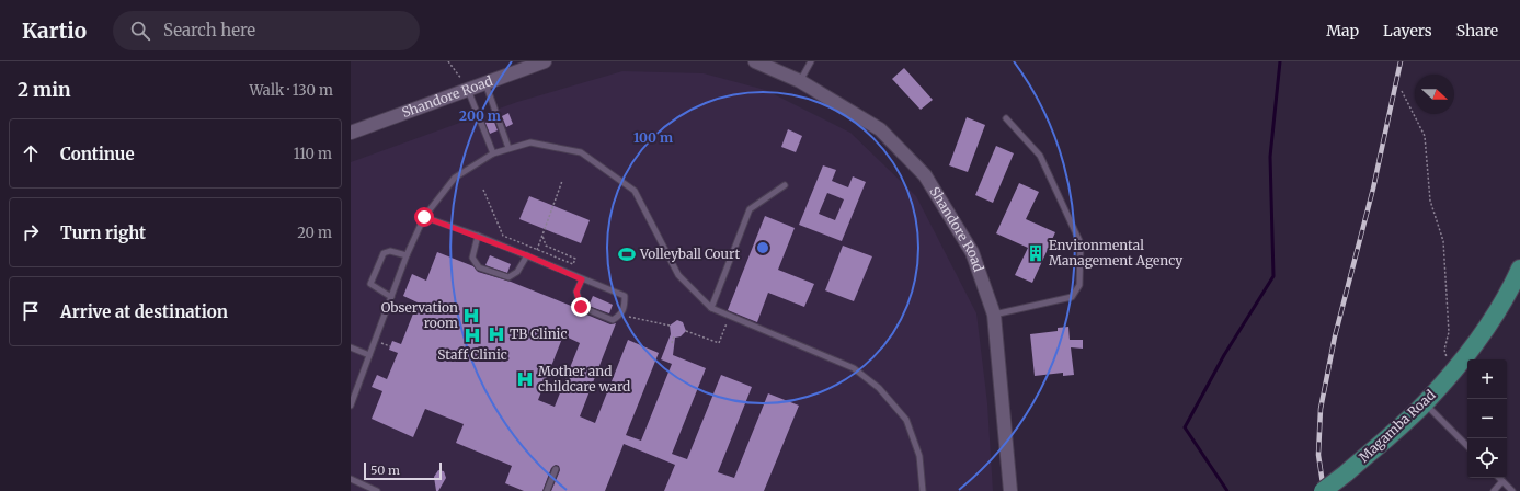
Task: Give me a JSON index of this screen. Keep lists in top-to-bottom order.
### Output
{
  "streets": {
    "highway": ["Magamba Road"],
    "street": ["Shandore Road"]
  },
  "places": {
    "building": ["Environmental Management Agency"],
    "sports": ["Volleyball Court"],
    "hospital": [
      "Observation room",
      "TB Clinic",
      "Staff Clinic",
      "Mother and childcare ward"
    ]
  },
  "scale_bar": "50 m",
  "north": "right",
  "page": {
    "header": "Kartio",
    "search": "Search here",
    "nav": ["Map", "Layers", "Share"],
    "heading": ["2 min", "Walk · 130 m"],
    "list": [
      ["Continue", "110 m"],
      ["Turn right", "20 m"],
      "Arrive at destination"
    ],
    "map_buttons": ["+", "−"],
    "scale": "50 m"
  },
  "rings": ["200 m", "100 m"]
}
